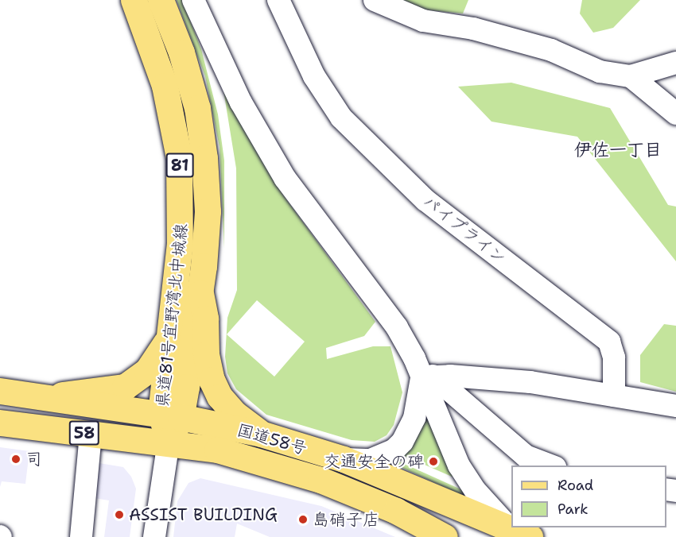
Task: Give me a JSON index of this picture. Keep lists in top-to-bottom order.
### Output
{
  "streets": {
    "main road": [
      "81",
      "県道81号宜野湾北中城線",
      "58",
      "国道58号"
    ],
    "street": ["パイプライン"]
  },
  "crossings": [
    ["県道81号宜野湾北中城線", "国道58号"]
  ],
  "districts": ["伊佐一丁目"],
  "places": [
    "司",
    "交通安全の碑",
    "ASSIST BUILDING",
    "島硝子店"
  ],
  "legend": ["Road", "Park"]
}
